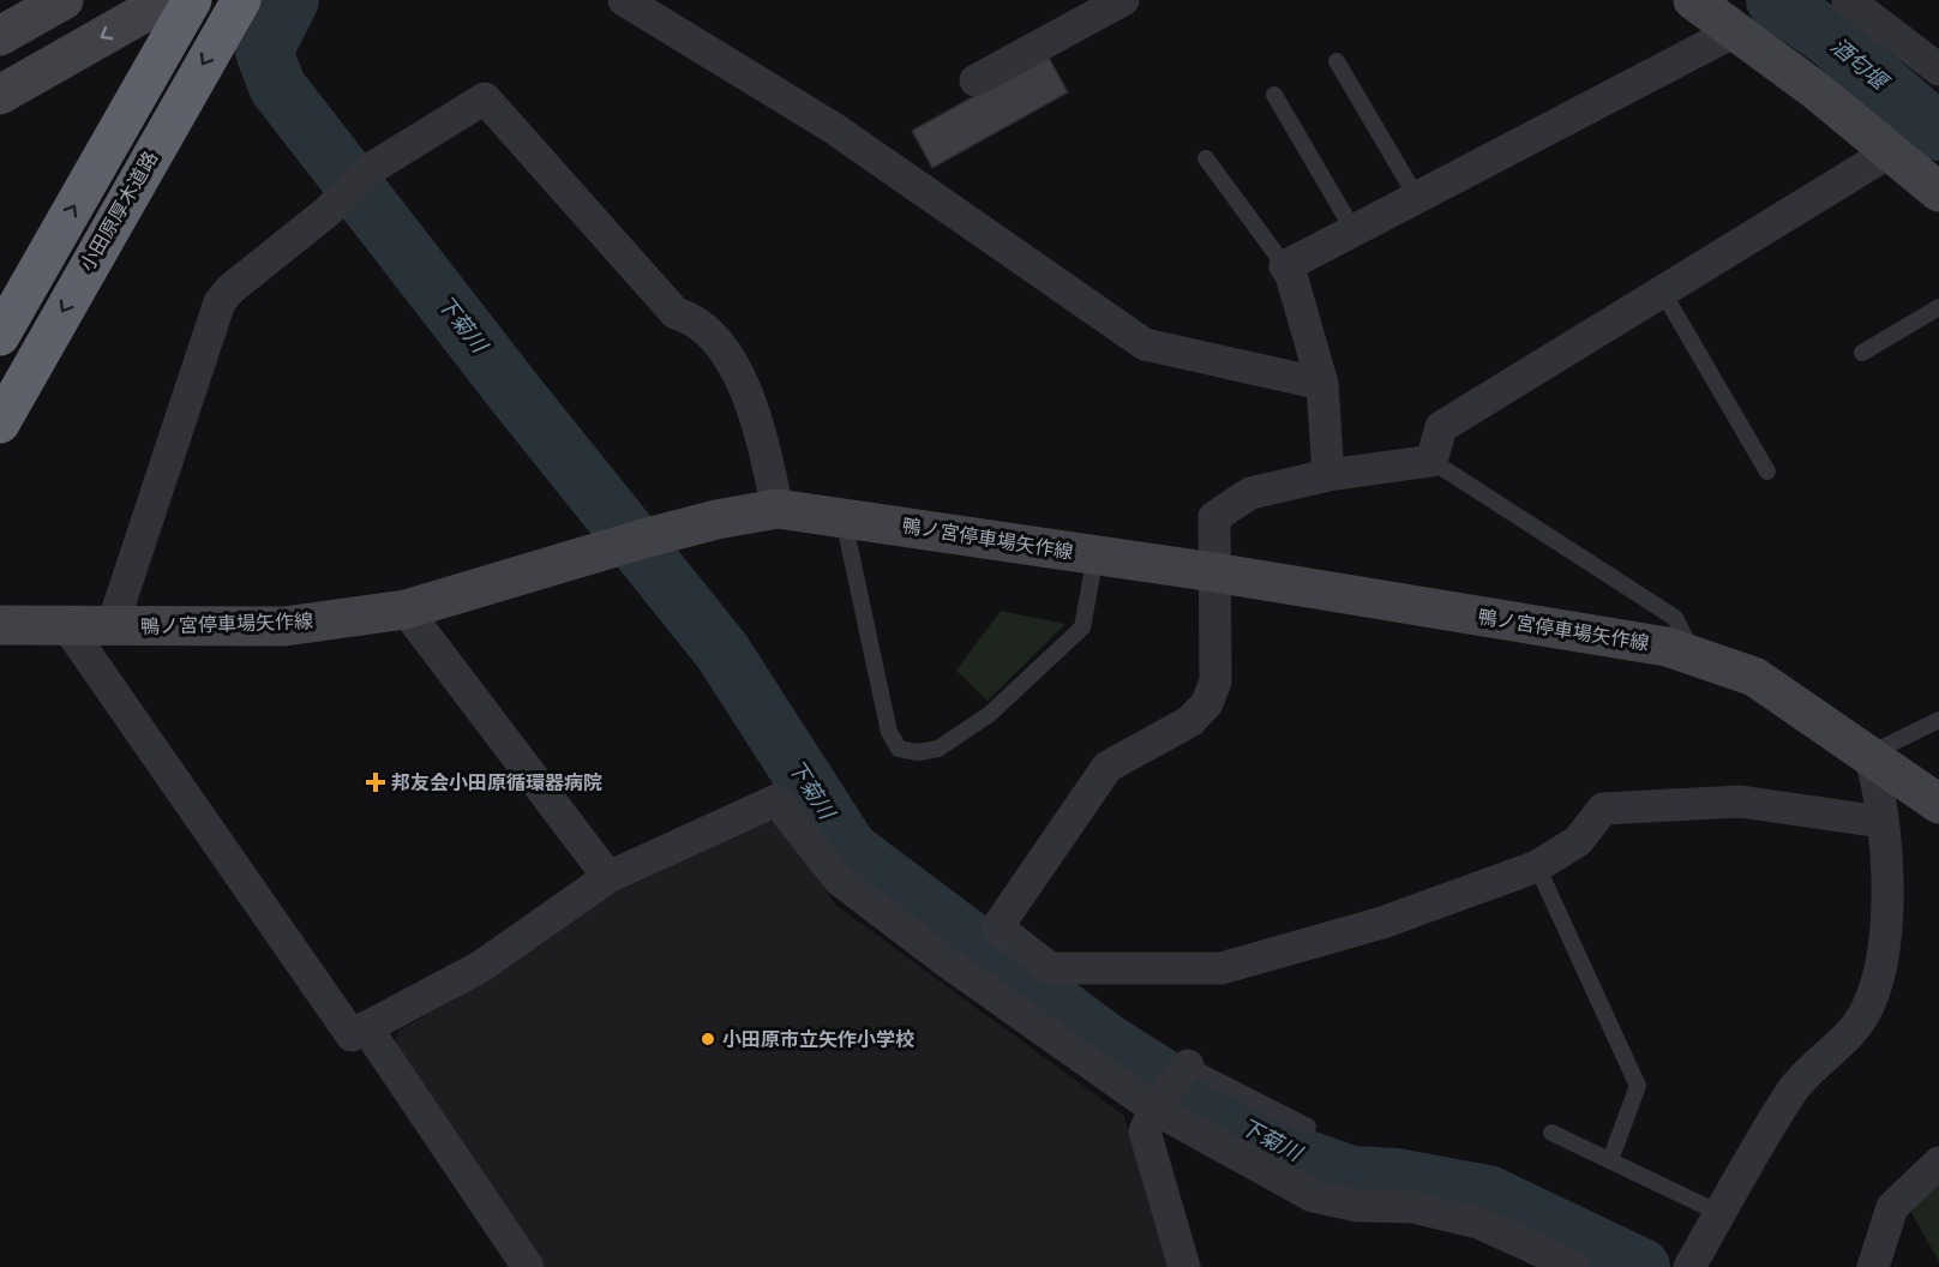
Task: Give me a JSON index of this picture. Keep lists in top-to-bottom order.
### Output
{
  "streets": {
    "highway": ["小田原厚木道路"],
    "main road": ["鴨ノ宮停車場矢作線"]
  },
  "water": ["酒匂堰", "下菊川"],
  "places": {
    "health": ["邦友会小田原循環器病院"],
    "other": ["小田原市立矢作小学校"]
  }
}
